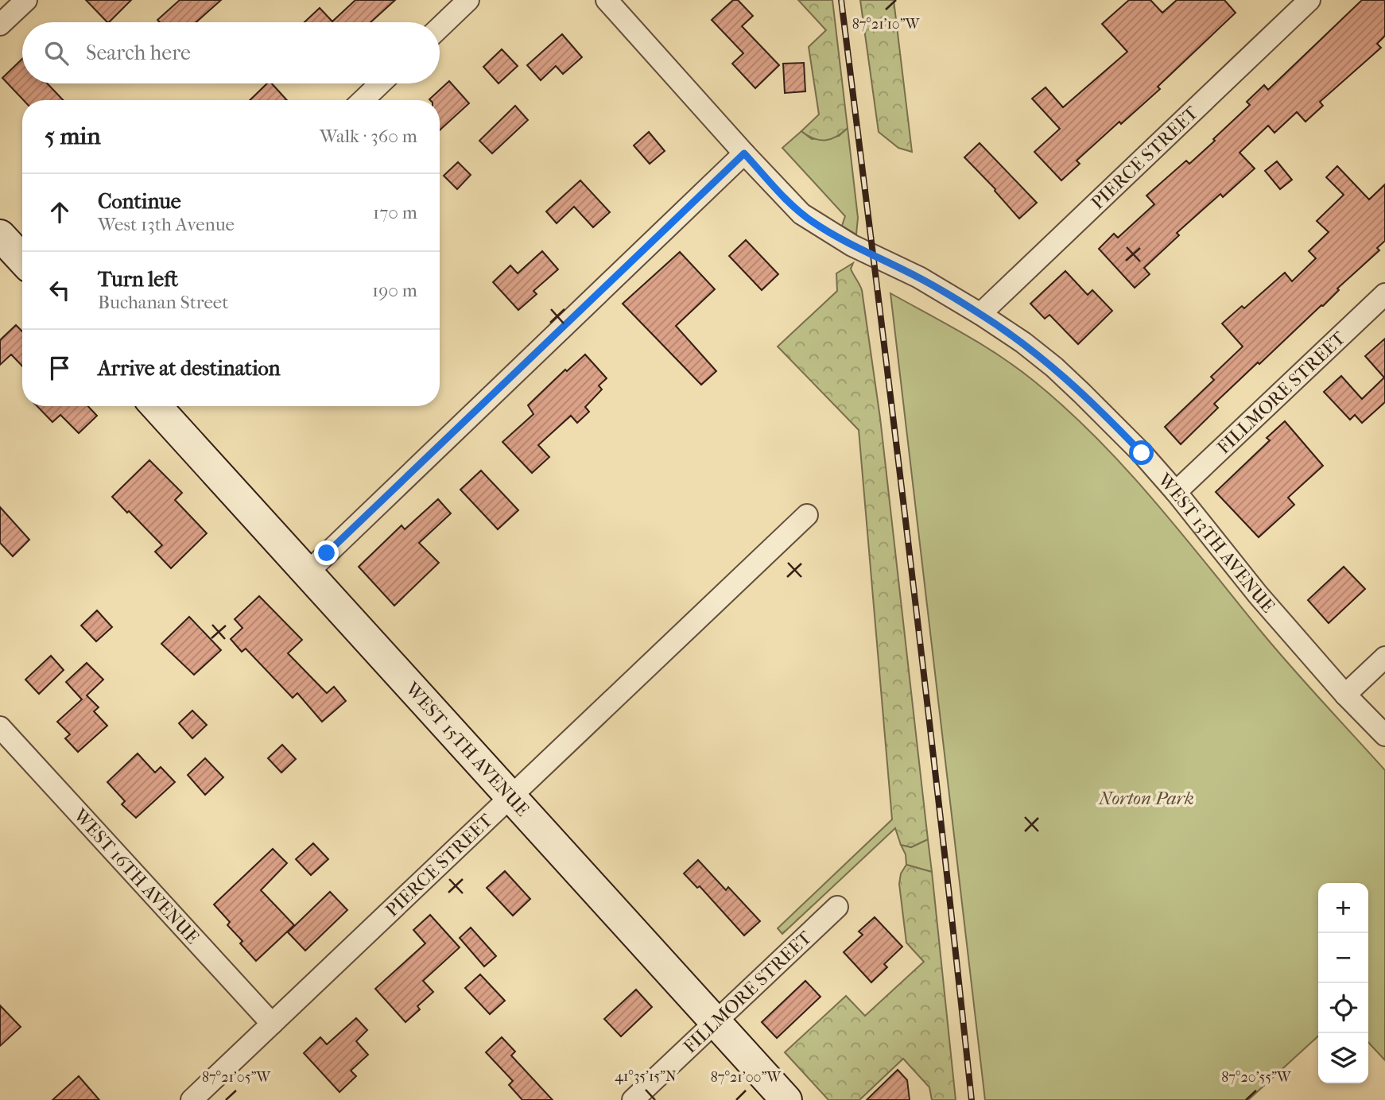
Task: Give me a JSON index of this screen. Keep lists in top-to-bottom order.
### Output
{
  "streets": {
    "main road": ["WEST 15TH AVENUE"],
    "street": [
      "PIERCE STREET",
      "FILLMORE STREET",
      "WEST 13TH AVENUE",
      "WEST 16TH AVENUE"
    ]
  },
  "crossings": [
    ["PIERCE STREET", "WEST 13TH AVENUE"],
    ["PIERCE STREET", "WEST 15TH AVENUE"],
    ["PIERCE STREET", "WEST 16TH AVENUE"],
    ["FILLMORE STREET", "WEST 13TH AVENUE"],
    ["FILLMORE STREET", "WEST 15TH AVENUE"]
  ],
  "parks": ["Norton Park"],
  "page": {
    "search": "Search here",
    "heading": ["5 min", "Walk · 360 m"],
    "list": [
      ["Continue", "West 13th Avenue", "170 m"],
      ["Turn left", "Buchanan Street", "190 m"],
      "Arrive at destination"
    ],
    "map_buttons": ["+", "−"]
  },
  "coordinates": [
    "87°21'10\"W",
    "41°35'15\"N",
    "87°21'05\"W",
    "87°21'00\"W",
    "87°20'55\"W"
  ]
}
